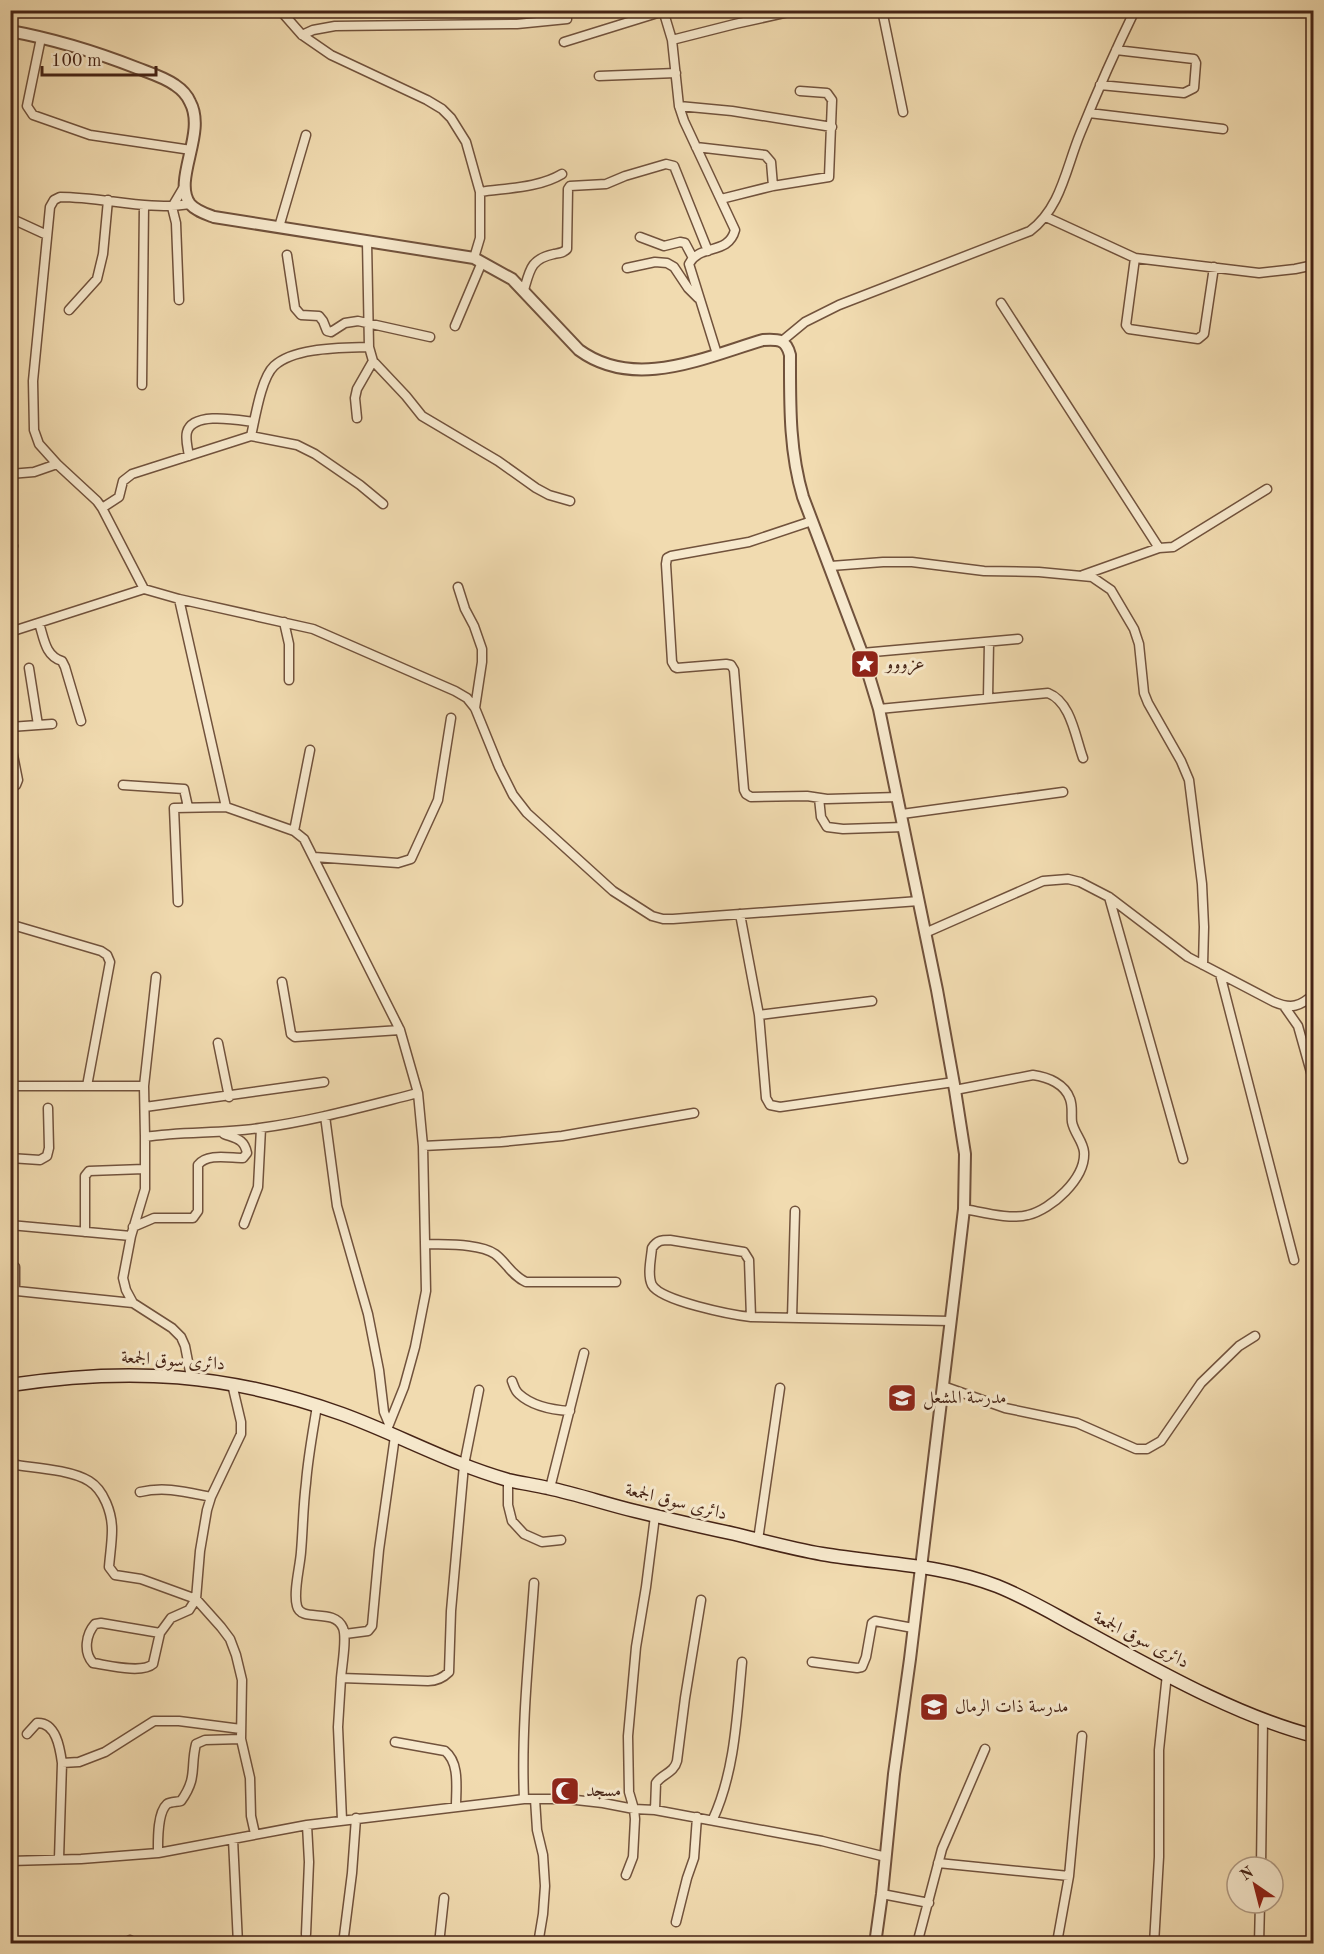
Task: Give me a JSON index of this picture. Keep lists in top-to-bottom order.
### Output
{
  "streets": {
    "main road": ["دائرى سوق الجمعة"]
  },
  "places": {
    "place": ["عزووو"],
    "school or university": ["مدرسة المشعل", "مدرسة ذات الرمال"],
    "mosque": ["مسجد"]
  },
  "scale_bar": "100 m",
  "north": "top left"
}
